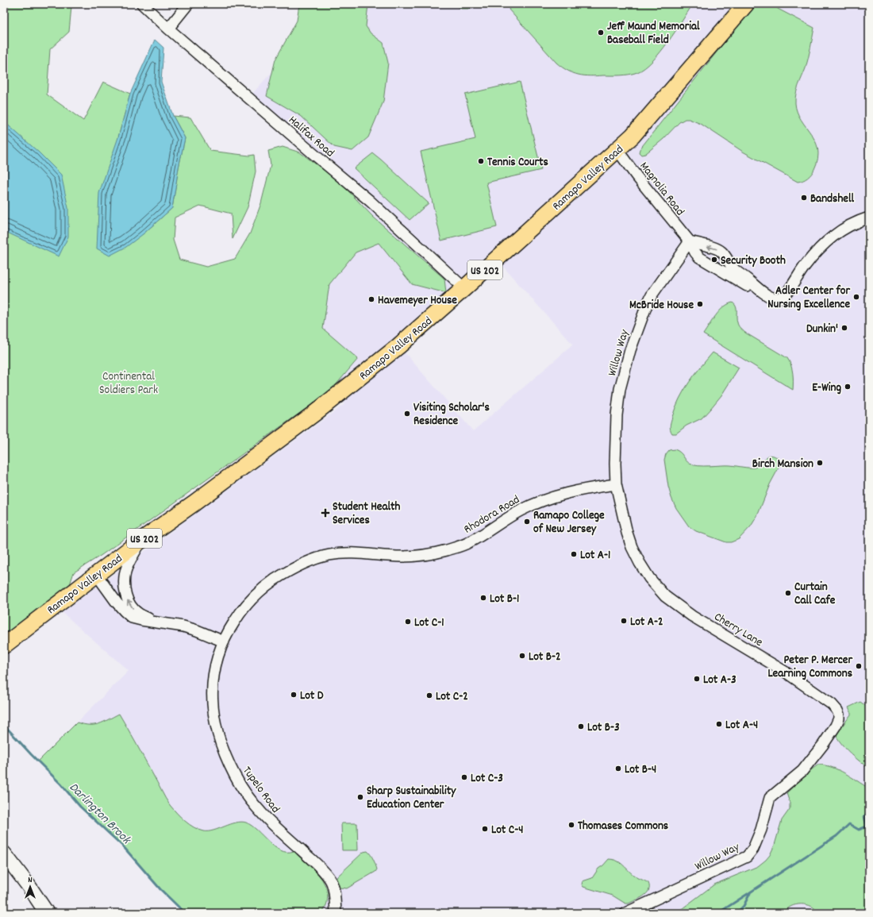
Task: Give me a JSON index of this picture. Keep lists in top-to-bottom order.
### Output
{
  "streets": {
    "main road": ["Ramapo Valley Road", "US 202"],
    "street": [
      "Halifax Road",
      "Magnolia Road",
      "Willow Way",
      "Rhodora Road",
      "Cherry Lane",
      "Tupelo Road"
    ]
  },
  "crossings": [
    ["Halifax Road", "Ramapo Valley Road"],
    ["Ramapo Valley Road", "Magnolia Road"],
    ["Magnolia Road", "Willow Way"],
    ["Willow Way", "Rhodora Road"],
    ["Willow Way", "Cherry Lane"],
    ["Rhodora Road", "Cherry Lane"],
    ["Rhodora Road", "Tupelo Road"]
  ],
  "water": ["Darlington Brook"],
  "parks": ["Continental Soldiers Park"],
  "places": {
    "other": [
      "Jeff Maund Memorial Baseball Field",
      "Tennis Courts",
      "Bandshell",
      "Security Booth",
      "Adler Center for Nursing Excellence",
      "Havemeyer House",
      "McBride House",
      "Dunkin'",
      "E-Wing",
      "Visiting Scholar's Residence",
      "Birch Mansion",
      "Ramapo College of New Jersey",
      "Lot A-1",
      "Curtain Call Cafe",
      "Lot B-1",
      "Lot A-2",
      "Lot C-1",
      "Lot B-2",
      "Peter P. Mercer Learning Commons",
      "Lot A-3",
      "Lot D",
      "Lot C-2",
      "Lot A-4",
      "Lot B-3",
      "Lot B-4",
      "Lot C-3",
      "Sharp Sustainability Education Center",
      "Thomases Commons",
      "Lot C-4"
    ],
    "health": ["Student Health Services"]
  },
  "north": "top"
}
